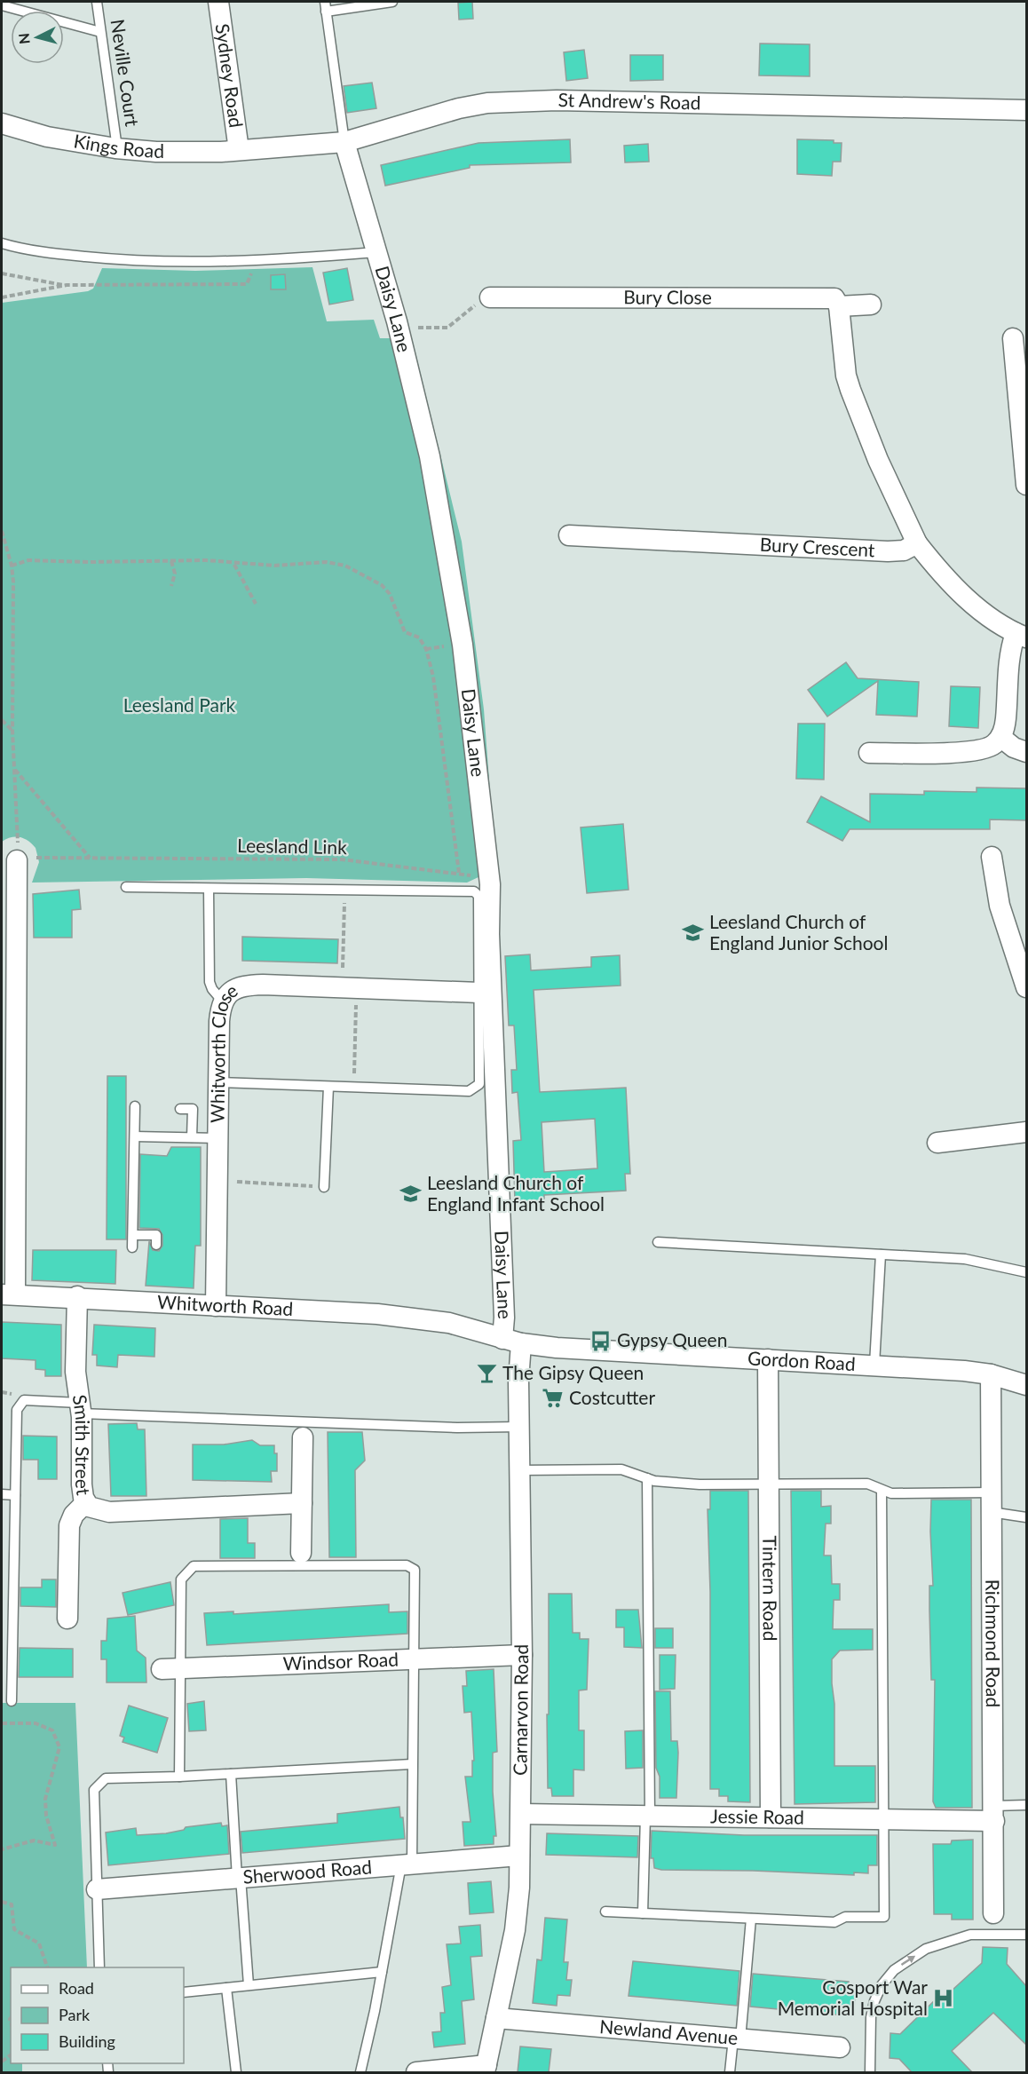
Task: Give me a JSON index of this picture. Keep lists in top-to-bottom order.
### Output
{
  "streets": {
    "street": [
      "Sydney Road",
      "St Andrew's Road",
      "Kings Road",
      "Bury Close",
      "Daisy Lane",
      "Bury Crescent",
      "Whitworth Close",
      "Whitworth Road",
      "Gordon Road",
      "Smith Street",
      "Tintern Road",
      "Richmond Road",
      "Windsor Road",
      "Carnarvon Road",
      "Jessie Road",
      "Sherwood Road",
      "Newland Avenue"
    ],
    "lane": ["Neville Court"],
    "path": ["Leesland Link"]
  },
  "crossings": [
    ["Neville Court", "Kings Road"],
    ["Sydney Road", "St Andrew's Road"],
    ["Sydney Road", "Kings Road"],
    ["St Andrew's Road", "Kings Road"],
    ["St Andrew's Road", "Daisy Lane"],
    ["Daisy Lane", "Leesland Link"],
    ["Daisy Lane", "Gordon Road"],
    ["Daisy Lane", "Carnarvon Road"],
    ["Whitworth Close", "Whitworth Road"],
    ["Whitworth Road", "Gordon Road"],
    ["Whitworth Road", "Smith Street"],
    ["Gordon Road", "Tintern Road"],
    ["Gordon Road", "Richmond Road"],
    ["Gordon Road", "Carnarvon Road"],
    ["Tintern Road", "Jessie Road"],
    ["Richmond Road", "Jessie Road"],
    ["Windsor Road", "Carnarvon Road"],
    ["Carnarvon Road", "Jessie Road"],
    ["Carnarvon Road", "Sherwood Road"],
    ["Carnarvon Road", "Newland Avenue"]
  ],
  "parks": ["Leesland Park"],
  "places": {
    "school or university": ["Leesland Church of England Junior School", "Leesland Church of England Infant School"],
    "bus stop": ["Gypsy Queen"],
    "bar": ["The Gipsy Queen"],
    "supermarket": ["Costcutter"],
    "hospital": ["Gosport War Memorial Hospital"]
  },
  "legend": ["Road", "Park", "Building"],
  "north": "left"
}
